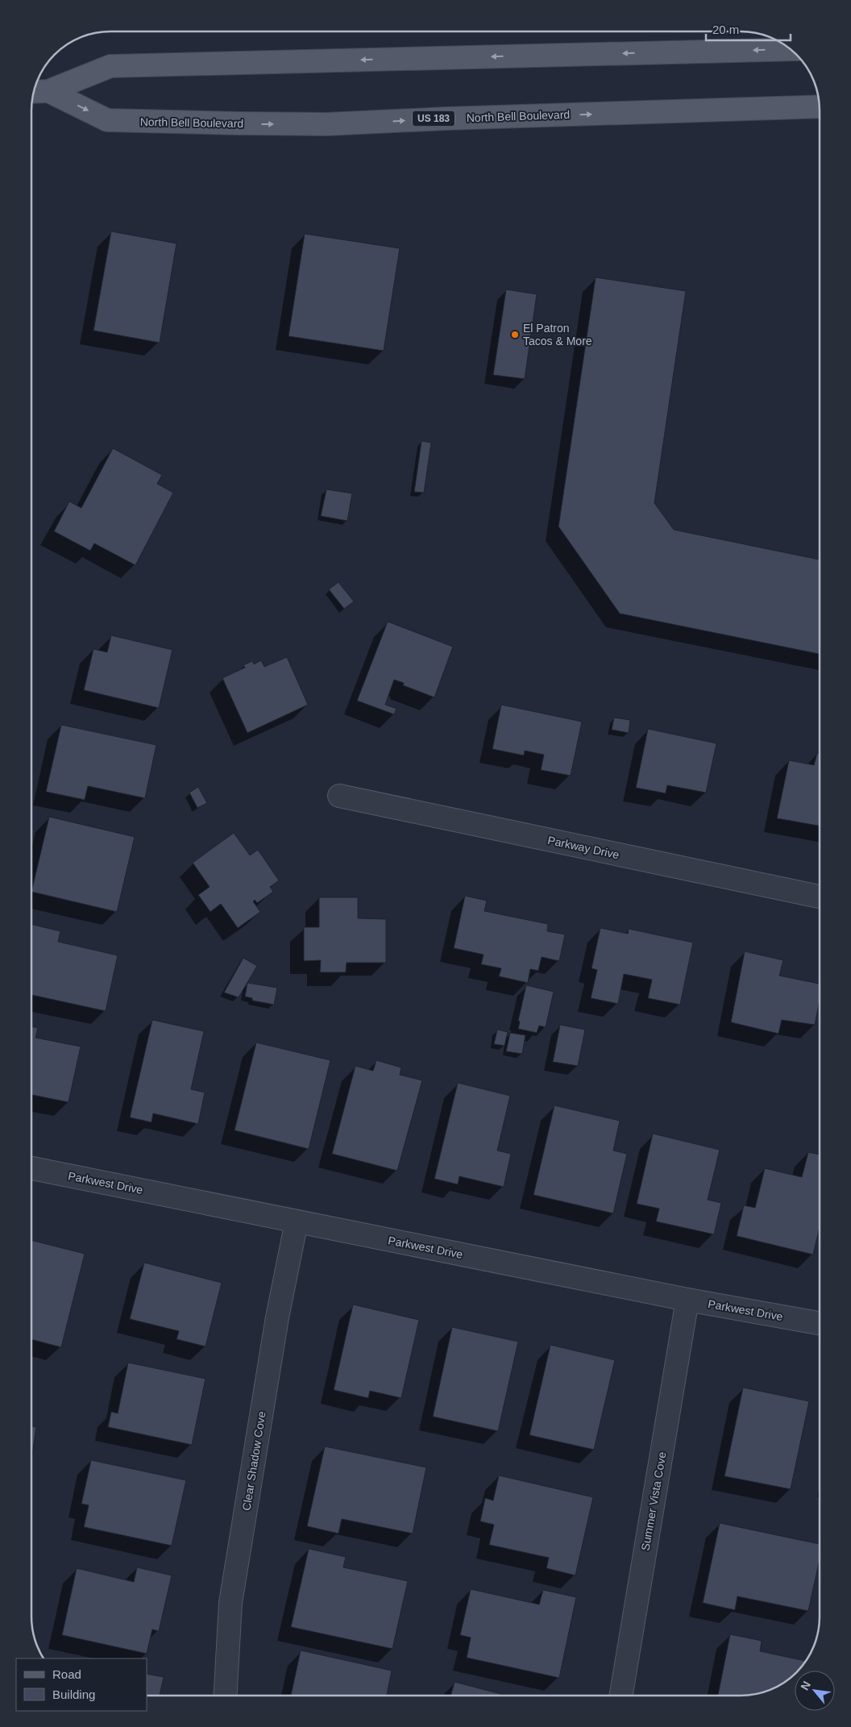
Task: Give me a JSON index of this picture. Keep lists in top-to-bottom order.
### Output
{
  "streets": {
    "main road": ["North Bell Boulevard", "US 183"],
    "street": [
      "Parkway Drive",
      "Parkwest Drive",
      "Clear Shadow Cove",
      "Summer Vista Cove"
    ]
  },
  "crossings": [
    ["Parkwest Drive", "Clear Shadow Cove"],
    ["Parkwest Drive", "Summer Vista Cove"]
  ],
  "places": ["El Patron Tacos & More"],
  "legend": ["Road", "Building"],
  "scale_bar": "20 m",
  "north": "top left"
}
